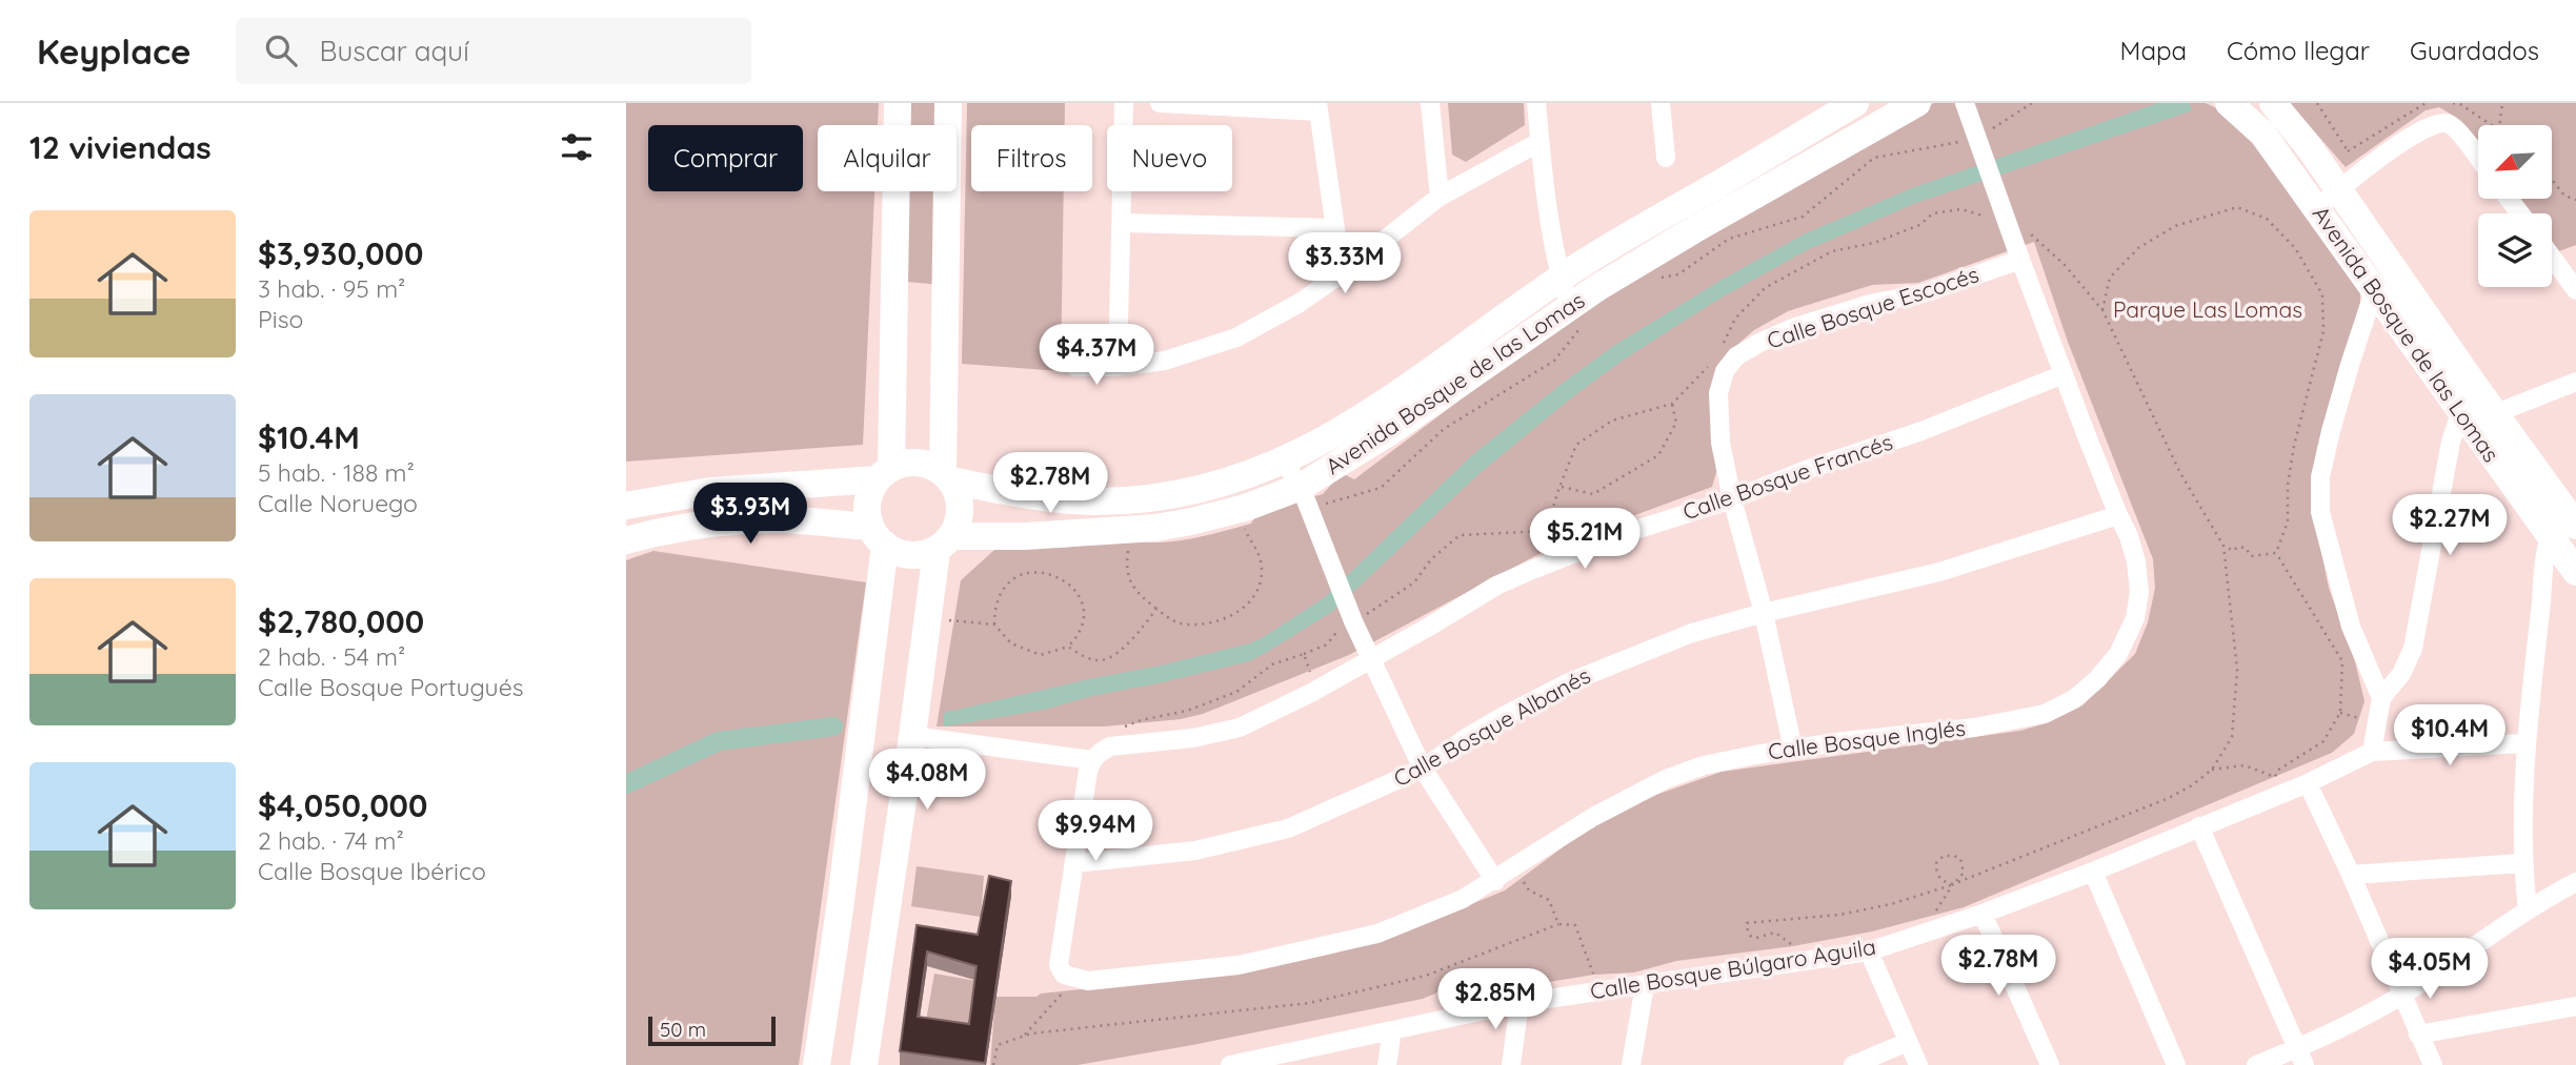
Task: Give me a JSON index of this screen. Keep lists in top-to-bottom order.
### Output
{
  "streets": {
    "street": [
      "Calle Bosque Escocés",
      "Avenida Bosque de las Lomas",
      "Calle Bosque Francés",
      "Calle Bosque Albanés",
      "Calle Bosque Inglés",
      "Calle Bosque Búlgaro Aguila"
    ]
  },
  "crossings": [
    ["Calle Bosque Escocés", "Calle Bosque Francés"],
    ["Calle Bosque Escocés", "Calle Bosque Albanés"],
    ["Calle Bosque Escocés", "Calle Bosque Inglés"],
    ["Calle Bosque Francés", "Calle Bosque Inglés"],
    ["Calle Bosque Albanés", "Calle Bosque Inglés"]
  ],
  "parks": ["Parque Las Lomas"],
  "scale_bar": "50 m",
  "north": "bottom left",
  "page": {
    "header": "Keyplace",
    "search": "Buscar aquí",
    "nav": ["Mapa", "Cómo llegar", "Guardados"],
    "heading": "12 viviendas",
    "chip": [
      "Comprar",
      "Alquilar",
      "Filtros",
      "Nuevo"
    ],
    "list": [
      {
        "name": "$3,930,000",
        "note": "3 hab. · 95 m² · Piso"
      },
      {
        "name": "$10.4M",
        "note": "5 hab. · 188 m² · Calle Noruego"
      },
      {
        "name": "$2,780,000",
        "note": "2 hab. · 54 m² · Calle Bosque Portugués"
      },
      {
        "name": "$4,050,000",
        "note": "2 hab. · 74 m² · Calle Bosque Ibérico"
      }
    ],
    "price": [
      "$3.33M",
      "$4.37M",
      "$2.78M",
      "$3.93M",
      "$2.27M",
      "$5.21M",
      "$10.4M",
      "$4.08M",
      "$9.94M",
      "$2.78M",
      "$4.05M",
      "$2.85M"
    ],
    "scale": "50 m"
  }
}
